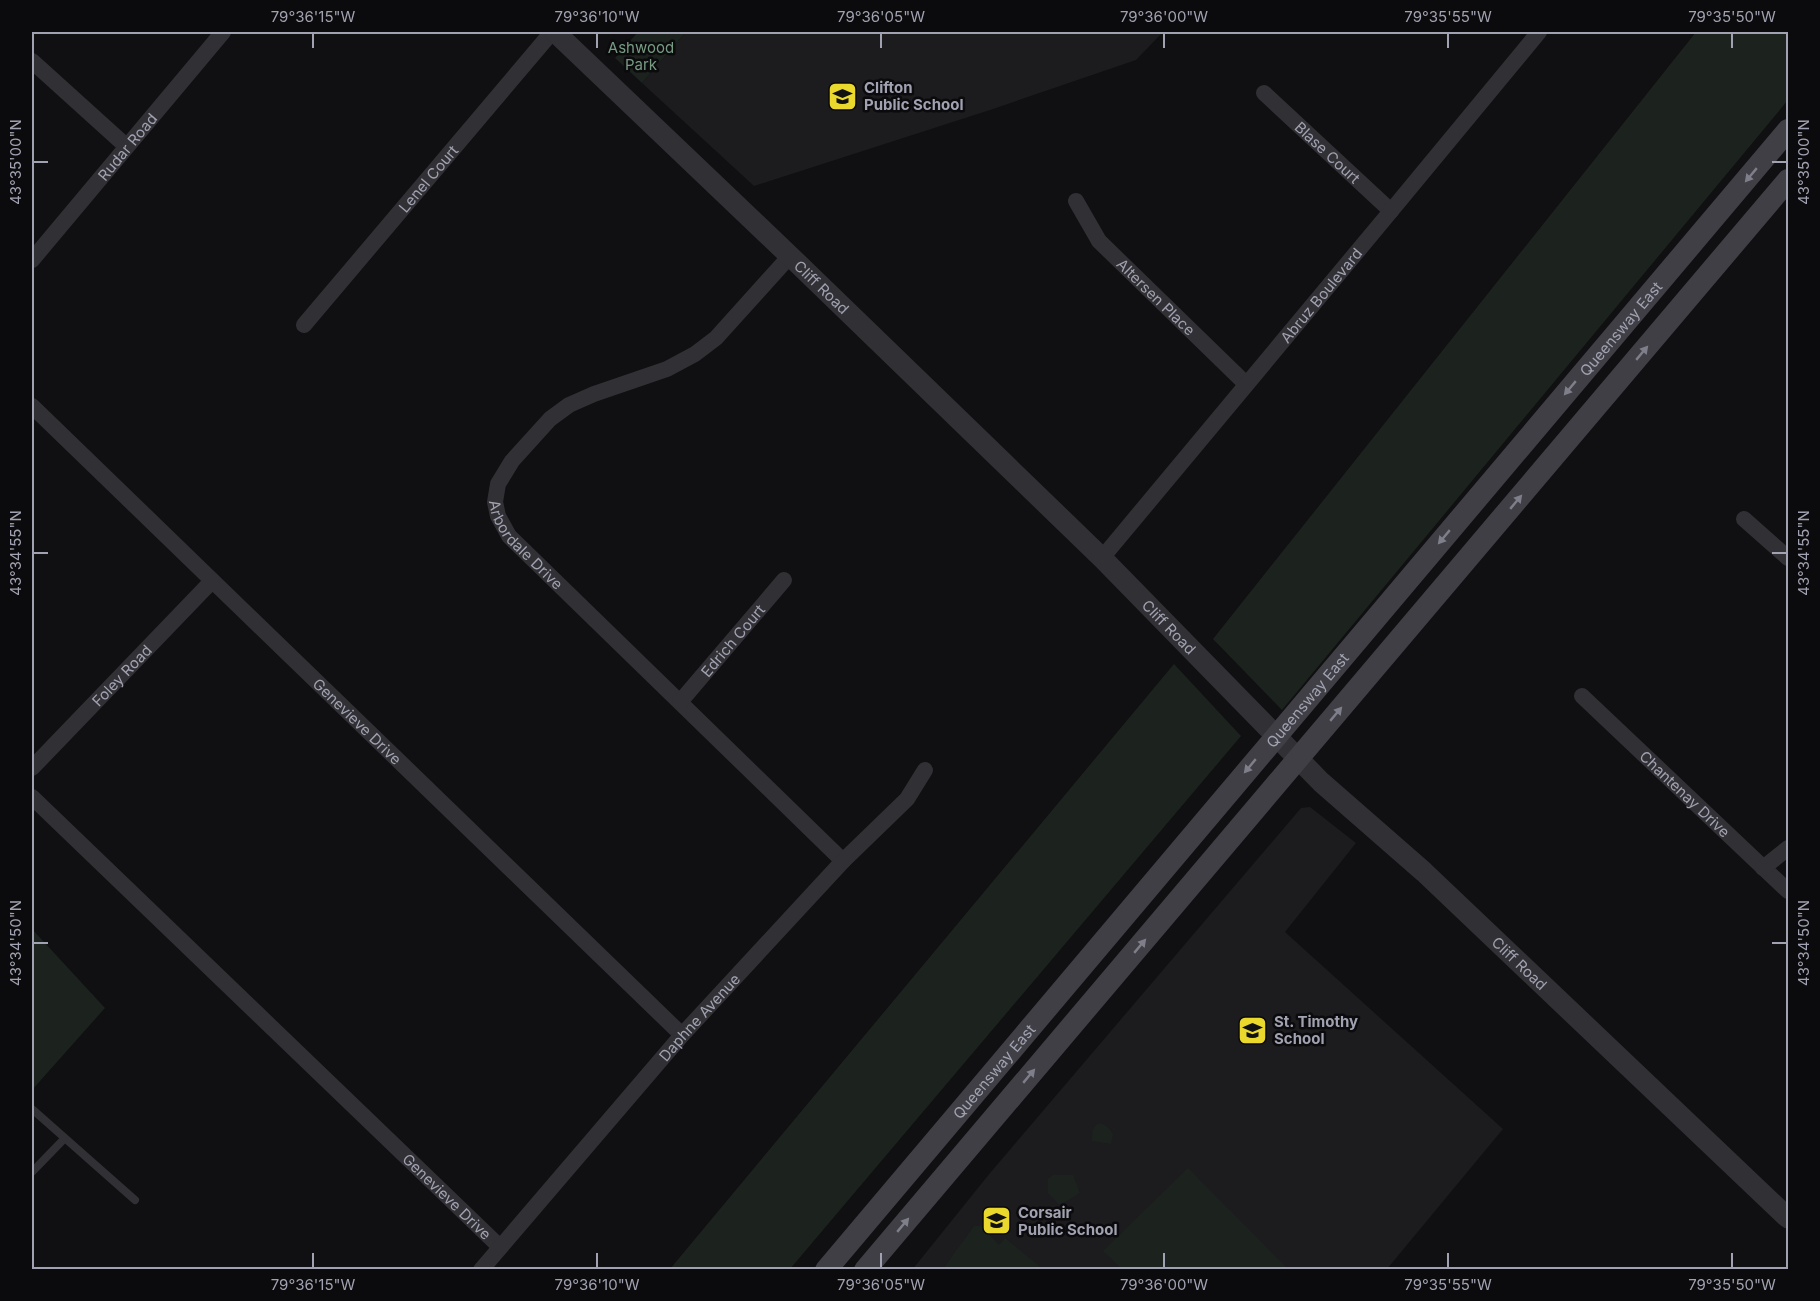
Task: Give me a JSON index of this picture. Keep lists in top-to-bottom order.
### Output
{
  "streets": {
    "main road": ["Queensway East"],
    "street": [
      "Rudar Road",
      "Blase Court",
      "Lenel Court",
      "Cliff Road",
      "Abruz Boulevard",
      "Altersen Place",
      "Arbordale Drive",
      "Edrich Court",
      "Foley Road",
      "Genevieve Drive",
      "Chantenay Drive",
      "Daphne Avenue"
    ]
  },
  "crossings": [
    ["Blase Court", "Abruz Boulevard"],
    ["Lenel Court", "Cliff Road"],
    ["Cliff Road", "Abruz Boulevard"],
    ["Cliff Road", "Queensway East"],
    ["Cliff Road", "Arbordale Drive"],
    ["Abruz Boulevard", "Altersen Place"],
    ["Arbordale Drive", "Edrich Court"],
    ["Arbordale Drive", "Daphne Avenue"],
    ["Foley Road", "Genevieve Drive"],
    ["Genevieve Drive", "Daphne Avenue"]
  ],
  "parks": ["Ashwood Park"],
  "places": {
    "school or university": ["Clifton Public School", "St. Timothy School", "Corsair Public School"]
  },
  "coordinates": [
    "79°36'15\"W",
    "79°36'10\"W",
    "79°36'05\"W",
    "79°36'00\"W",
    "79°35'55\"W",
    "79°35'50\"W",
    "43°35'00\"N",
    "43°34'55\"N",
    "43°34'50\"N"
  ]
}
